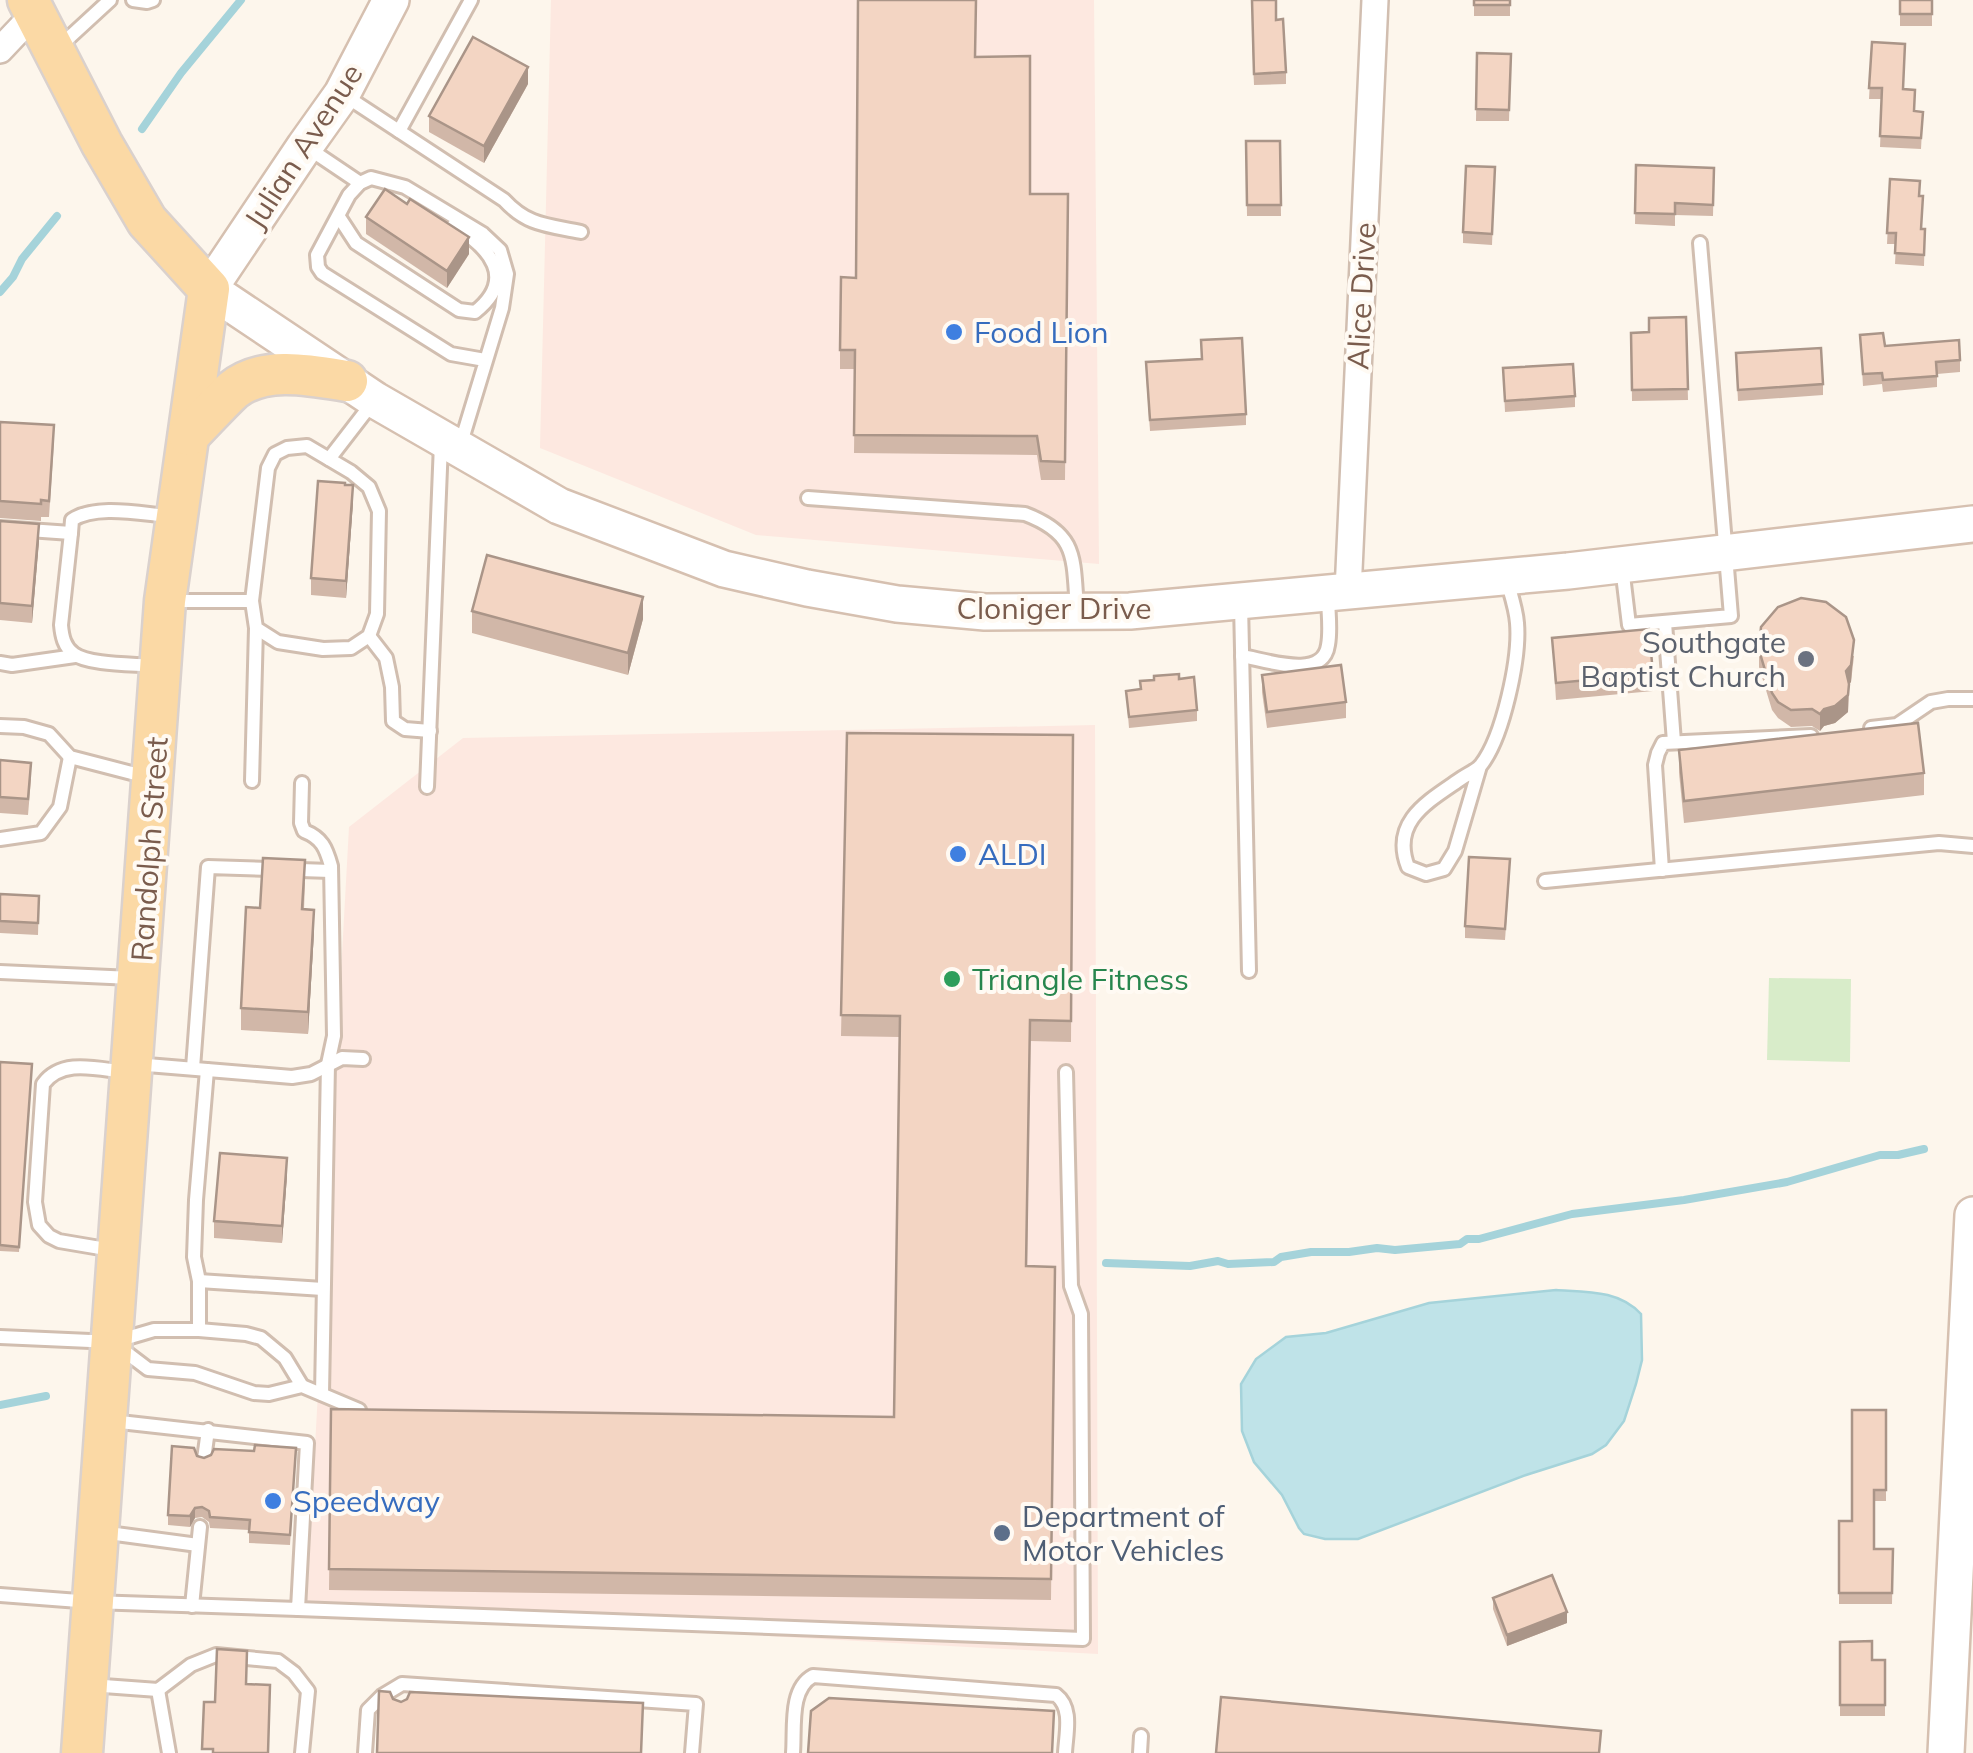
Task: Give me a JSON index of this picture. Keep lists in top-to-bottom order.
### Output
{
  "streets": {
    "main road": ["Julian Avenue", "Cloniger Drive", "Randolph Street"],
    "street": ["Alice Drive"]
  },
  "crossings": [
    ["Julian Avenue", "Cloniger Drive"],
    ["Julian Avenue", "Randolph Street"],
    ["Alice Drive", "Cloniger Drive"],
    ["Cloniger Drive", "Randolph Street"]
  ],
  "places": [
    "Food Lion",
    "Southgate Baptist Church",
    "ALDI",
    "Triangle Fitness",
    "Speedway",
    "Department of Motor Vehicles"
  ]
}
